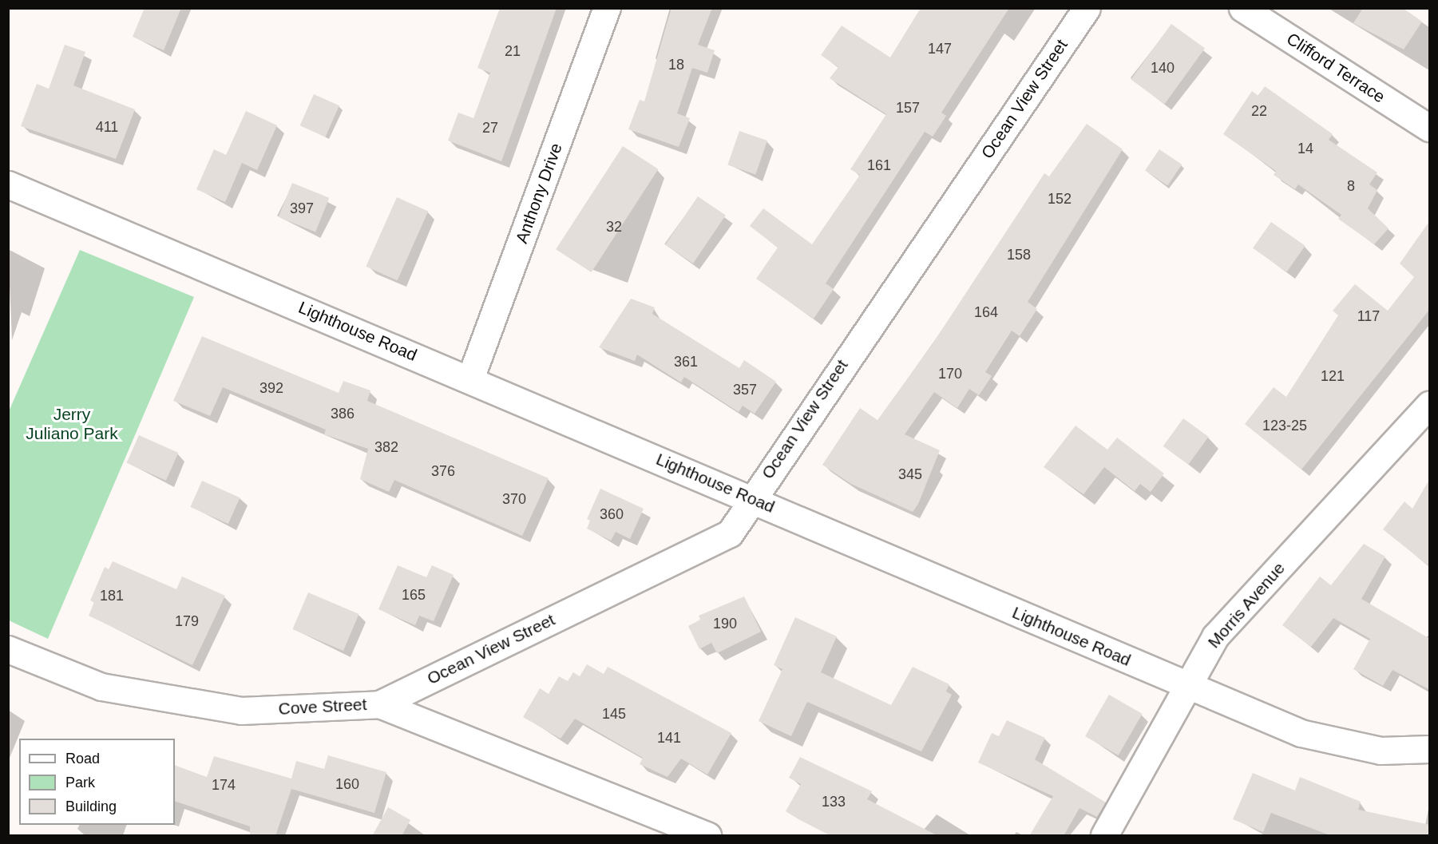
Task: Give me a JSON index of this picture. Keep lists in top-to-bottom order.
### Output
{
  "streets": {
    "street": [
      "Clifford Terrace",
      "Ocean View Street",
      "Anthony Drive",
      "Lighthouse Road",
      "Morris Avenue",
      "Cove Street"
    ]
  },
  "crossings": [
    ["Ocean View Street", "Lighthouse Road"],
    ["Ocean View Street", "Cove Street"],
    ["Anthony Drive", "Lighthouse Road"],
    ["Lighthouse Road", "Morris Avenue"]
  ],
  "parks": ["Jerry Juliano Park"],
  "house_numbers": [
    "147",
    "21",
    "18",
    "140",
    "157",
    "22",
    "411",
    "27",
    "14",
    "161",
    "8",
    "152",
    "397",
    "32",
    "158",
    "164",
    "117",
    "361",
    "170",
    "121",
    "392",
    "357",
    "386",
    "123-25",
    "382",
    "376",
    "345",
    "370",
    "360",
    "165",
    "181",
    "179",
    "190",
    "145",
    "141",
    "160",
    "174",
    "133"
  ],
  "legend": ["Road", "Park", "Building"]
}
